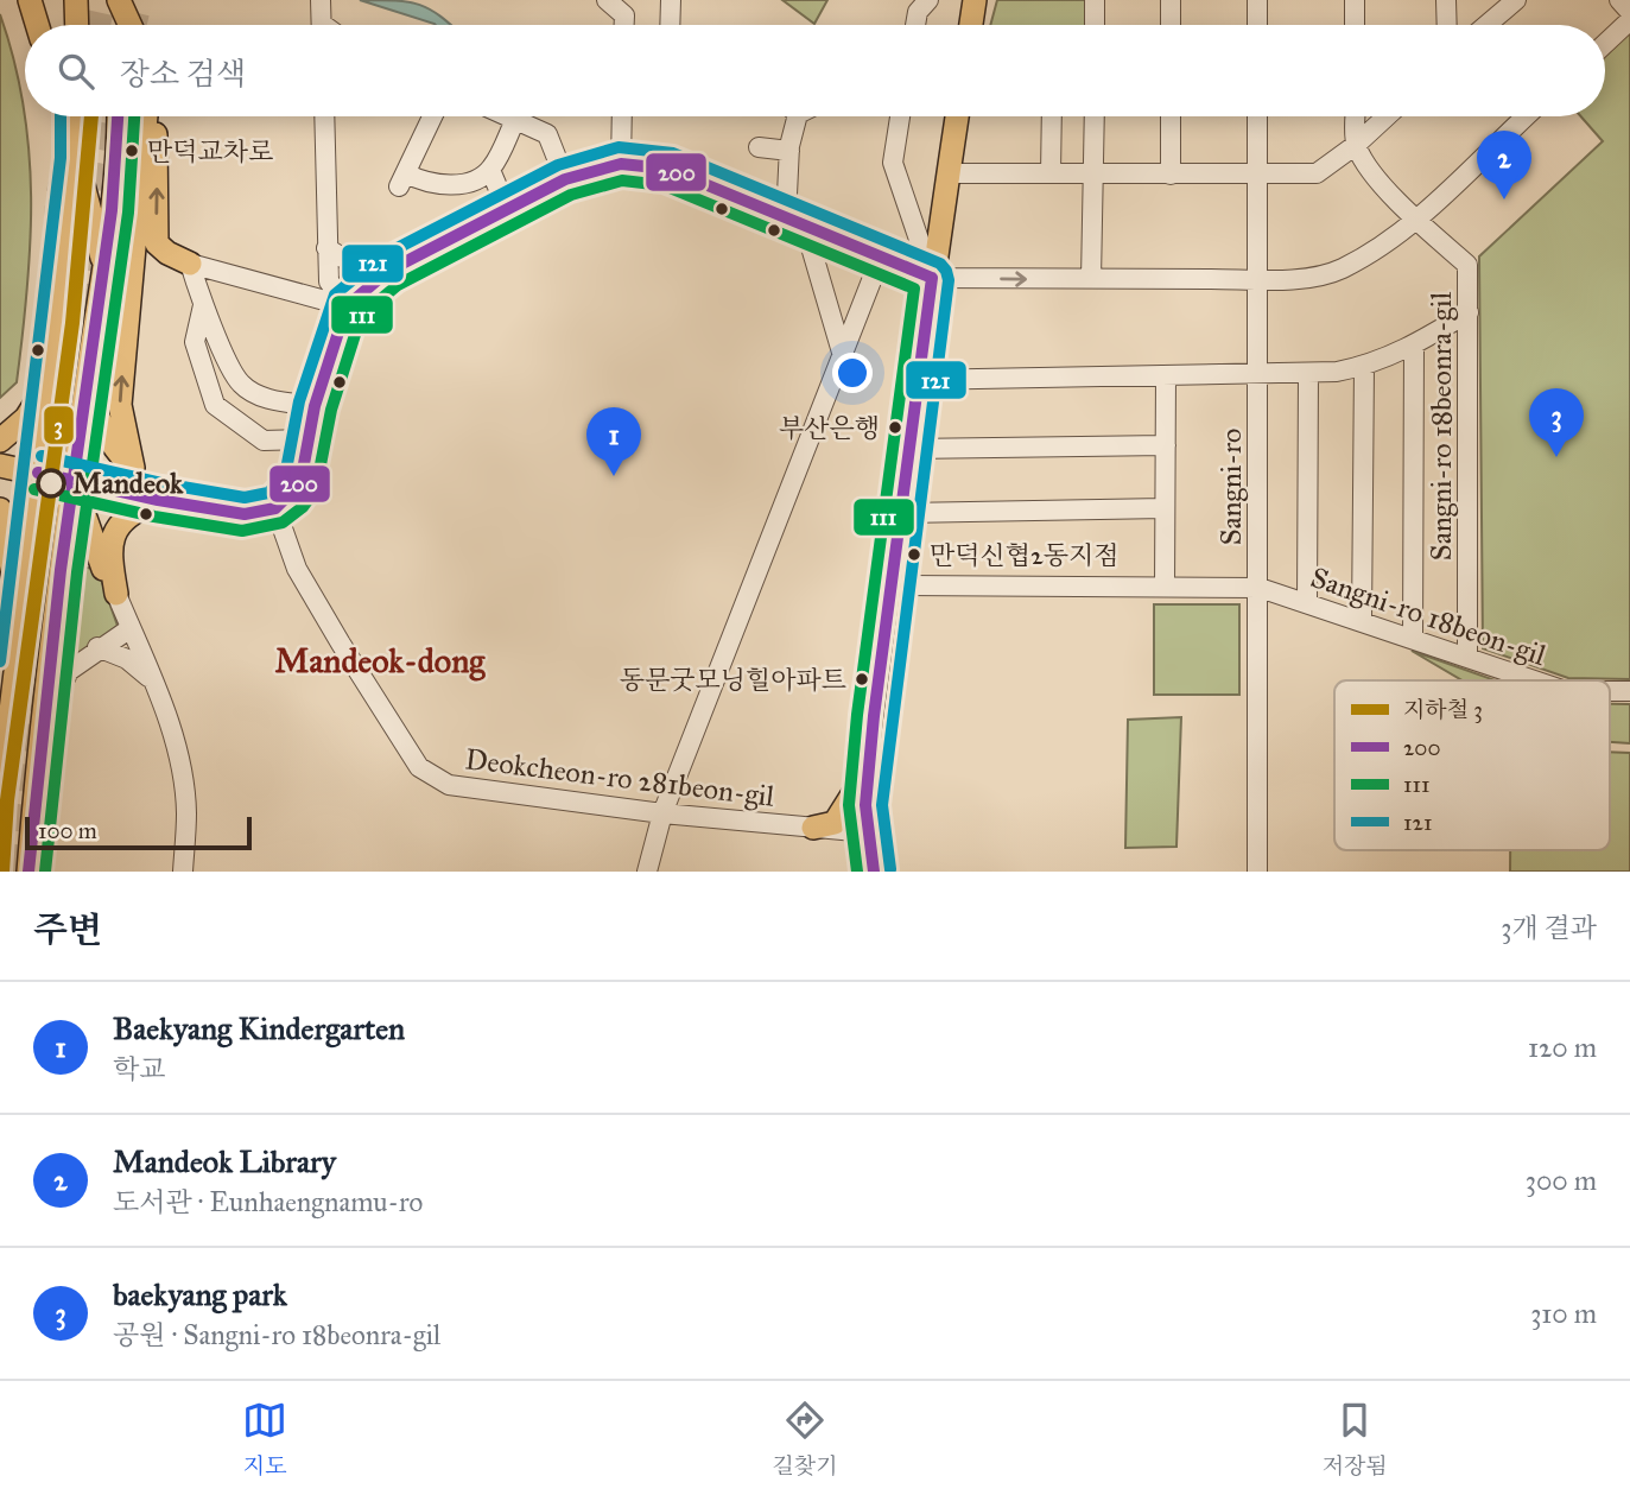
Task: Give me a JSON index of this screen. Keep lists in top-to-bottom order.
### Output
{
  "streets": {
    "street": [
      "Sangni-ro 18beonra-gil",
      "Sangni-ro",
      "Sangni-ro 18beon-gil",
      "Deokcheon-ro 281beon-gil"
    ]
  },
  "crossings": [
    ["Sangni-ro 18beonra-gil", "Sangni-ro 18beon-gil"],
    ["Sangni-ro", "Sangni-ro 18beon-gil"]
  ],
  "districts": ["Mandeok-dong"],
  "places": [
    "만덕교차로",
    "부산은행",
    "Mandeok",
    "만덕신협2동지점",
    "동문굿모닝힐아파트"
  ],
  "lines": [
    "metro line 3",
    "transit line 200",
    "transit line 111",
    "transit line 121"
  ],
  "legend": [
    "지하철 3",
    "200",
    "111",
    "121"
  ],
  "scale_bar": "100 m",
  "page": {
    "search": "장소 검색",
    "pins": ["2", "3", "1"],
    "scale": "100 m",
    "heading": ["주변", "3개 결과"],
    "list": [
      {
        "mark": "1",
        "name": "Baekyang Kindergarten",
        "note": "학교",
        "value": "120 m"
      },
      {
        "mark": "2",
        "name": "Mandeok Library",
        "note": "도서관 · Eunhaengnamu-ro",
        "value": "300 m"
      },
      {
        "mark": "3",
        "name": "baekyang park",
        "note": "공원 · Sangni-ro 18beonra-gil",
        "value": "310 m"
      }
    ],
    "nav": ["지도", "길찾기", "저장됨"]
  }
}
